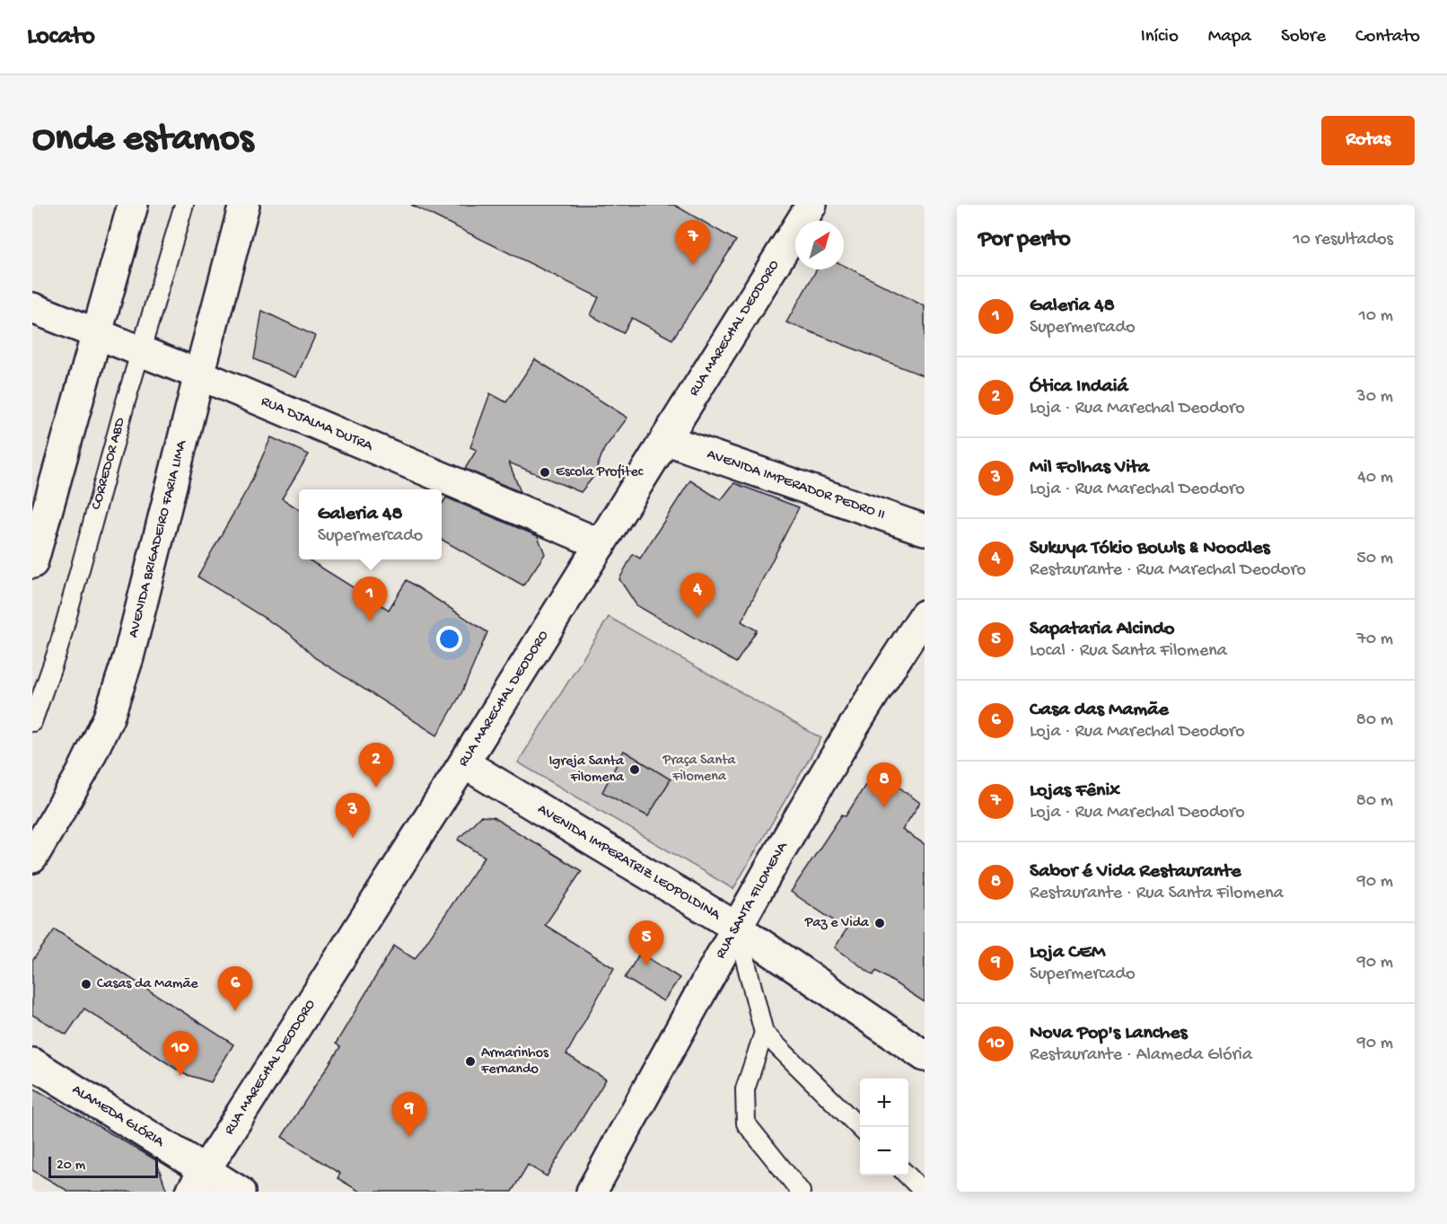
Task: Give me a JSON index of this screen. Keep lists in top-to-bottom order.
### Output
{
  "streets": {
    "street": [
      "RUA MARECHAL DEODORO",
      "RUA DJALMA DUTRA",
      "AVENIDA IMPERADOR PEDRO II",
      "AVENIDA BRIGADEIRO FARIA LIMA",
      "AVENIDA IMPERATRIZ LEOPOLDINA",
      "RUA SANTA FILOMENA",
      "ALAMEDA GLÓRIA"
    ],
    "lane": ["CORREDOR ABD"]
  },
  "crossings": [
    ["RUA MARECHAL DEODORO", "RUA DJALMA DUTRA"],
    ["RUA MARECHAL DEODORO", "AVENIDA IMPERADOR PEDRO II"],
    ["RUA MARECHAL DEODORO", "AVENIDA IMPERATRIZ LEOPOLDINA"],
    ["RUA MARECHAL DEODORO", "ALAMEDA GLÓRIA"],
    ["RUA DJALMA DUTRA", "CORREDOR ABD"],
    ["RUA DJALMA DUTRA", "AVENIDA BRIGADEIRO FARIA LIMA"],
    ["AVENIDA IMPERATRIZ LEOPOLDINA", "RUA SANTA FILOMENA"]
  ],
  "parks": ["Praça Santa Filomena"],
  "places": [
    "Escola Profitec",
    "Igreja Santa Filomena",
    "Paz e Vida",
    "Casas da Mamãe",
    "Armarinhos Fernando"
  ],
  "scale_bar": "20 m",
  "north": "top right",
  "page": {
    "header": "Locato",
    "nav": [
      "Início",
      "Mapa",
      "Sobre",
      "Contato"
    ],
    "buttons": "Rotas",
    "title": "Onde estamos",
    "heading": ["Por perto", "10 resultados"],
    "pins": [
      "7",
      "4",
      "1",
      "2",
      "8",
      "3",
      "5",
      "6",
      "10",
      "9"
    ],
    "list": [
      {
        "mark": "1",
        "name": "Galeria 48",
        "note": "Supermercado",
        "value": "10 m"
      },
      {
        "mark": "2",
        "name": "Ótica Indaiá",
        "note": "Loja · Rua Marechal Deodoro",
        "value": "30 m"
      },
      {
        "mark": "3",
        "name": "Mil Folhas Vita",
        "note": "Loja · Rua Marechal Deodoro",
        "value": "40 m"
      },
      {
        "mark": "4",
        "name": "Sukuya Tókio Bowls & Noodles",
        "note": "Restaurante · Rua Marechal Deodoro",
        "value": "50 m"
      },
      {
        "mark": "5",
        "name": "Sapataria Alcindo",
        "note": "Local · Rua Santa Filomena",
        "value": "70 m"
      },
      {
        "mark": "6",
        "name": "Casa das Mamãe",
        "note": "Loja · Rua Marechal Deodoro",
        "value": "80 m"
      },
      {
        "mark": "7",
        "name": "Lojas Fênix",
        "note": "Loja · Rua Marechal Deodoro",
        "value": "80 m"
      },
      {
        "mark": "8",
        "name": "Sabor é Vida Restaurante",
        "note": "Restaurante · Rua Santa Filomena",
        "value": "90 m"
      },
      {
        "mark": "9",
        "name": "Loja CEM",
        "note": "Supermercado",
        "value": "90 m"
      },
      {
        "mark": "10",
        "name": "Nova Pop's Lanches",
        "note": "Restaurante · Alameda Glória",
        "value": "90 m"
      }
    ],
    "popup": ["Galeria 48", "Supermercado"],
    "map_buttons": ["+", "−"],
    "scale": "20 m"
  }
}
